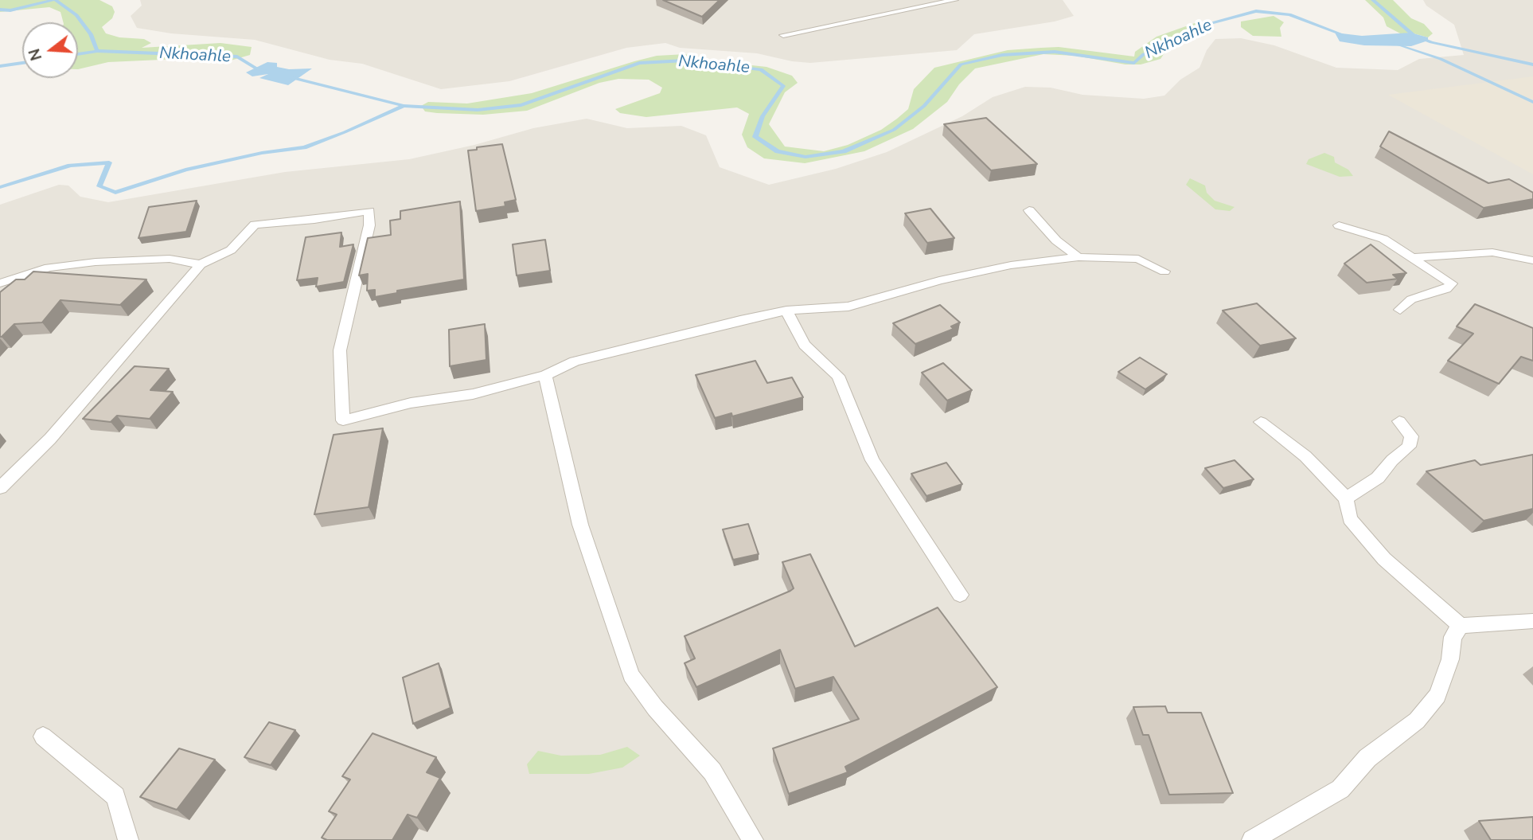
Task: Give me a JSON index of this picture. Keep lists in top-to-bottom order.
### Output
{
  "water": ["Nkhoahle"],
  "north": "left"
}
